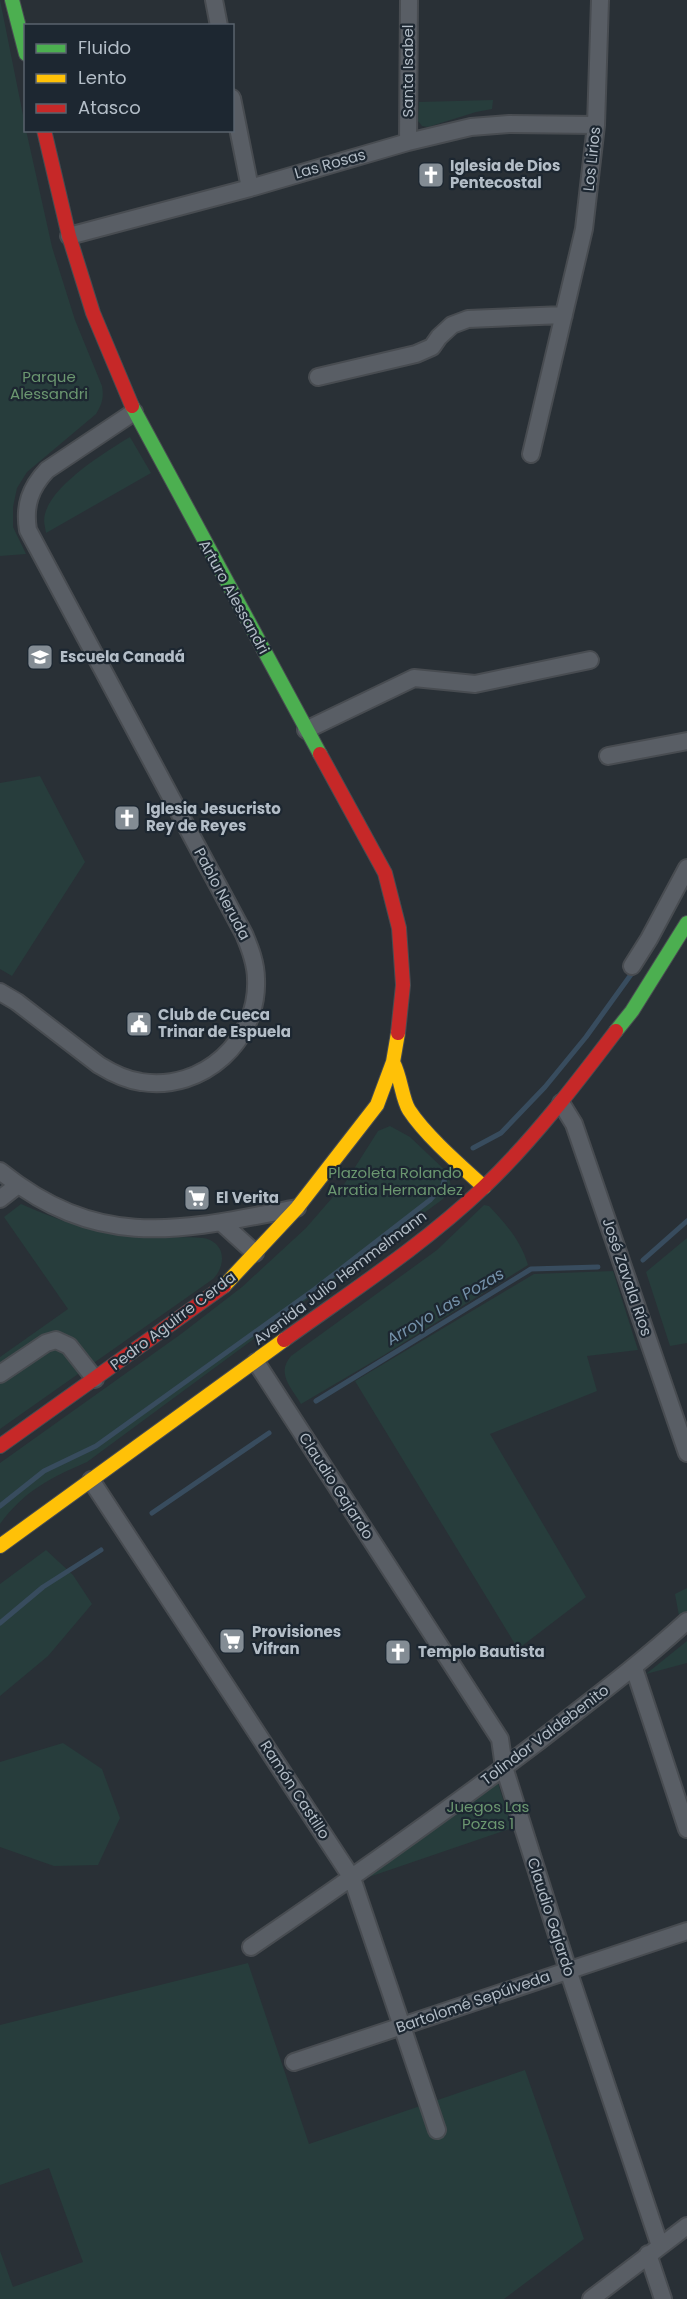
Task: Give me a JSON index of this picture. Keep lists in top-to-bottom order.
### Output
{
  "streets": {
    "main road": ["Arturo Alessandri", "Avenida Julio Hemmelmann", "Pedro Aguirre Cerda"],
    "street": [
      "Santa Isabel",
      "Los Lirios",
      "Las Rosas",
      "Pablo Neruda",
      "José Zavala Ríos",
      "Claudio Gajardo",
      "Tolindor Valdebenito",
      "Ramón Castillo",
      "Bartolomé Sepúlveda"
    ]
  },
  "crossings": [
    ["Santa Isabel", "Las Rosas"],
    ["Los Lirios", "Las Rosas"],
    ["Las Rosas", "Arturo Alessandri"],
    ["Arturo Alessandri", "Pablo Neruda"],
    ["Arturo Alessandri", "Avenida Julio Hemmelmann"],
    ["Arturo Alessandri", "Pedro Aguirre Cerda"],
    ["José Zavala Ríos", "Avenida Julio Hemmelmann"],
    ["Avenida Julio Hemmelmann", "Claudio Gajardo"],
    ["Avenida Julio Hemmelmann", "Ramón Castillo"],
    ["Claudio Gajardo", "Tolindor Valdebenito"],
    ["Claudio Gajardo", "Bartolomé Sepúlveda"],
    ["Tolindor Valdebenito", "Ramón Castillo"],
    ["Ramón Castillo", "Bartolomé Sepúlveda"]
  ],
  "water": ["Arroyo Las Pozas"],
  "parks": ["Parque Alessandri", "Plazoleta Rolando Arratia Hernandez", "Juegos Las Pozas 1"],
  "places": {
    "church": ["Iglesia de Dios Pentecostal", "Iglesia Jesucristo Rey de Reyes", "Templo Bautista"],
    "school or university": ["Escuela Canadá"],
    "public building": ["Club de Cueca Trinar de Espuela"],
    "supermarket": ["El Verita", "Provisiones Vifran"]
  },
  "legend": ["Fluido", "Lento", "Atasco"]
}
